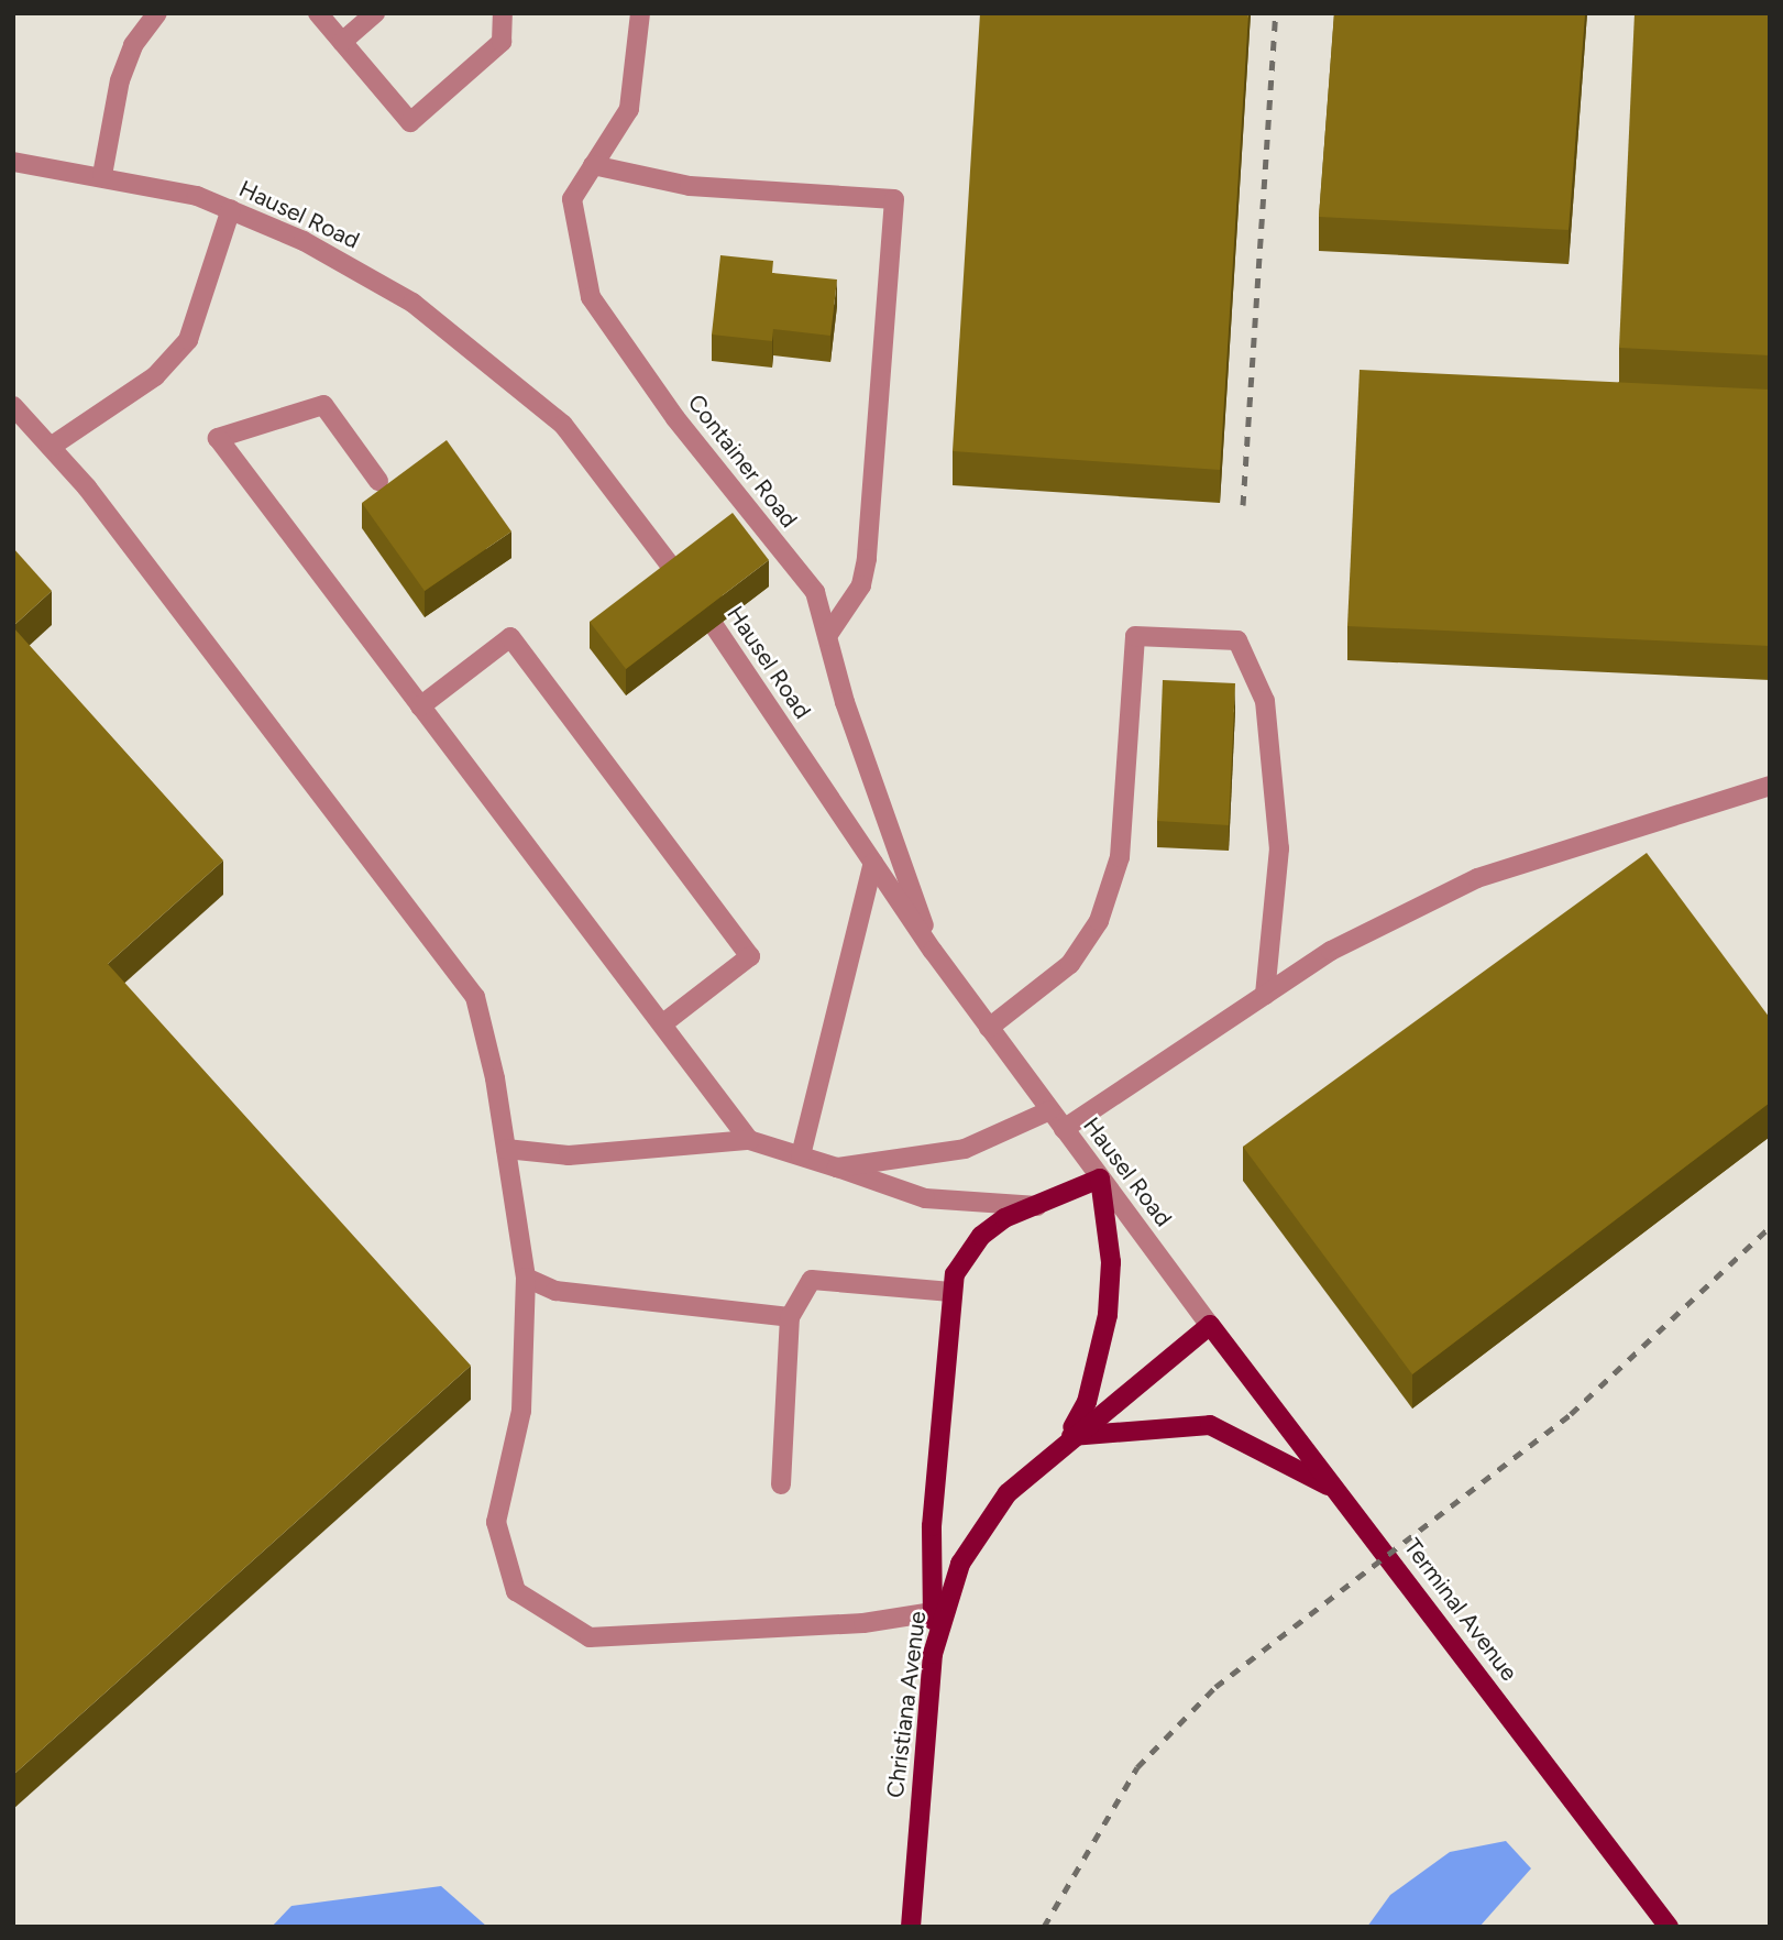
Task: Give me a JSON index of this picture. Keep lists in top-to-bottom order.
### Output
{
  "streets": {
    "main road": ["Terminal Avenue", "Christiana Avenue"],
    "street": ["Hausel Road", "Container Road"]
  },
  "crossings": [
    ["Hausel Road", "Container Road"],
    ["Hausel Road", "Terminal Avenue"],
    ["Hausel Road", "Christiana Avenue"],
    ["Terminal Avenue", "Christiana Avenue"]
  ]
}
